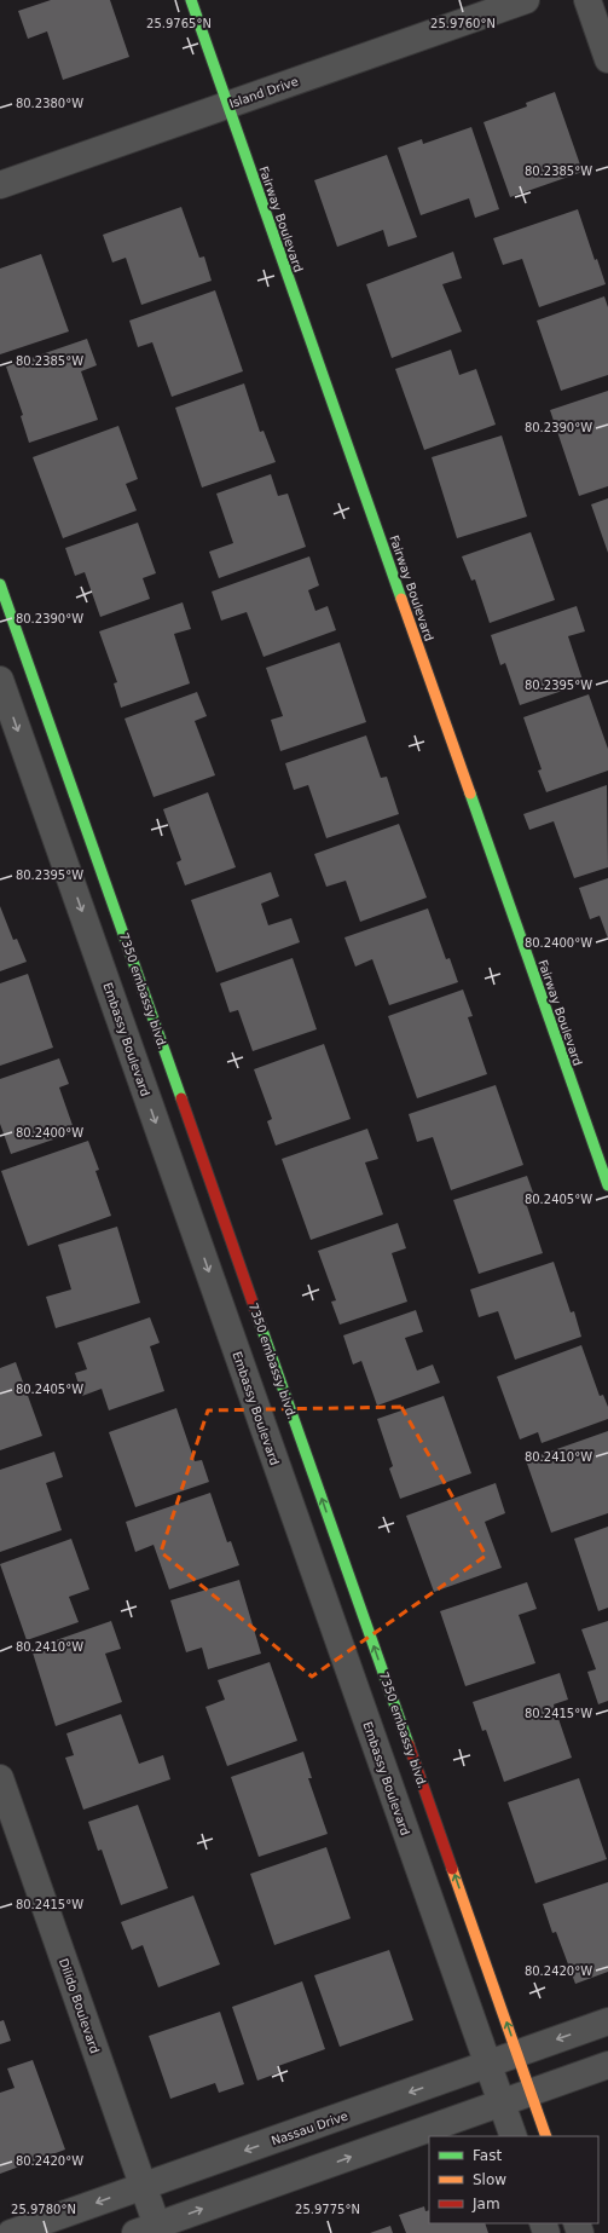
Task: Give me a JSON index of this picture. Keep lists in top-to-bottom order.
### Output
{
  "streets": {
    "street": [
      "Island Drive",
      "Fairway Boulevard",
      "7350 embassy blvd.",
      "Embassy Boulevard",
      "Dilido Boulevard",
      "Nassau Drive"
    ]
  },
  "crossings": [
    ["Island Drive", "Fairway Boulevard"],
    ["7350 embassy blvd.", "Nassau Drive"],
    ["Embassy Boulevard", "Nassau Drive"],
    ["Dilido Boulevard", "Nassau Drive"]
  ],
  "one_way": ["7350 embassy blvd.", "Embassy Boulevard"],
  "legend": ["Fast", "Slow", "Jam"],
  "coordinates": [
    "25.9765°N",
    "25.9760°N",
    "80.2380°W",
    "80.2385°W",
    "80.2390°W",
    "80.2395°W",
    "80.2400°W",
    "80.2405°W",
    "80.2410°W",
    "80.2415°W",
    "80.2420°W",
    "25.9780°N",
    "25.9775°N"
  ]
}
